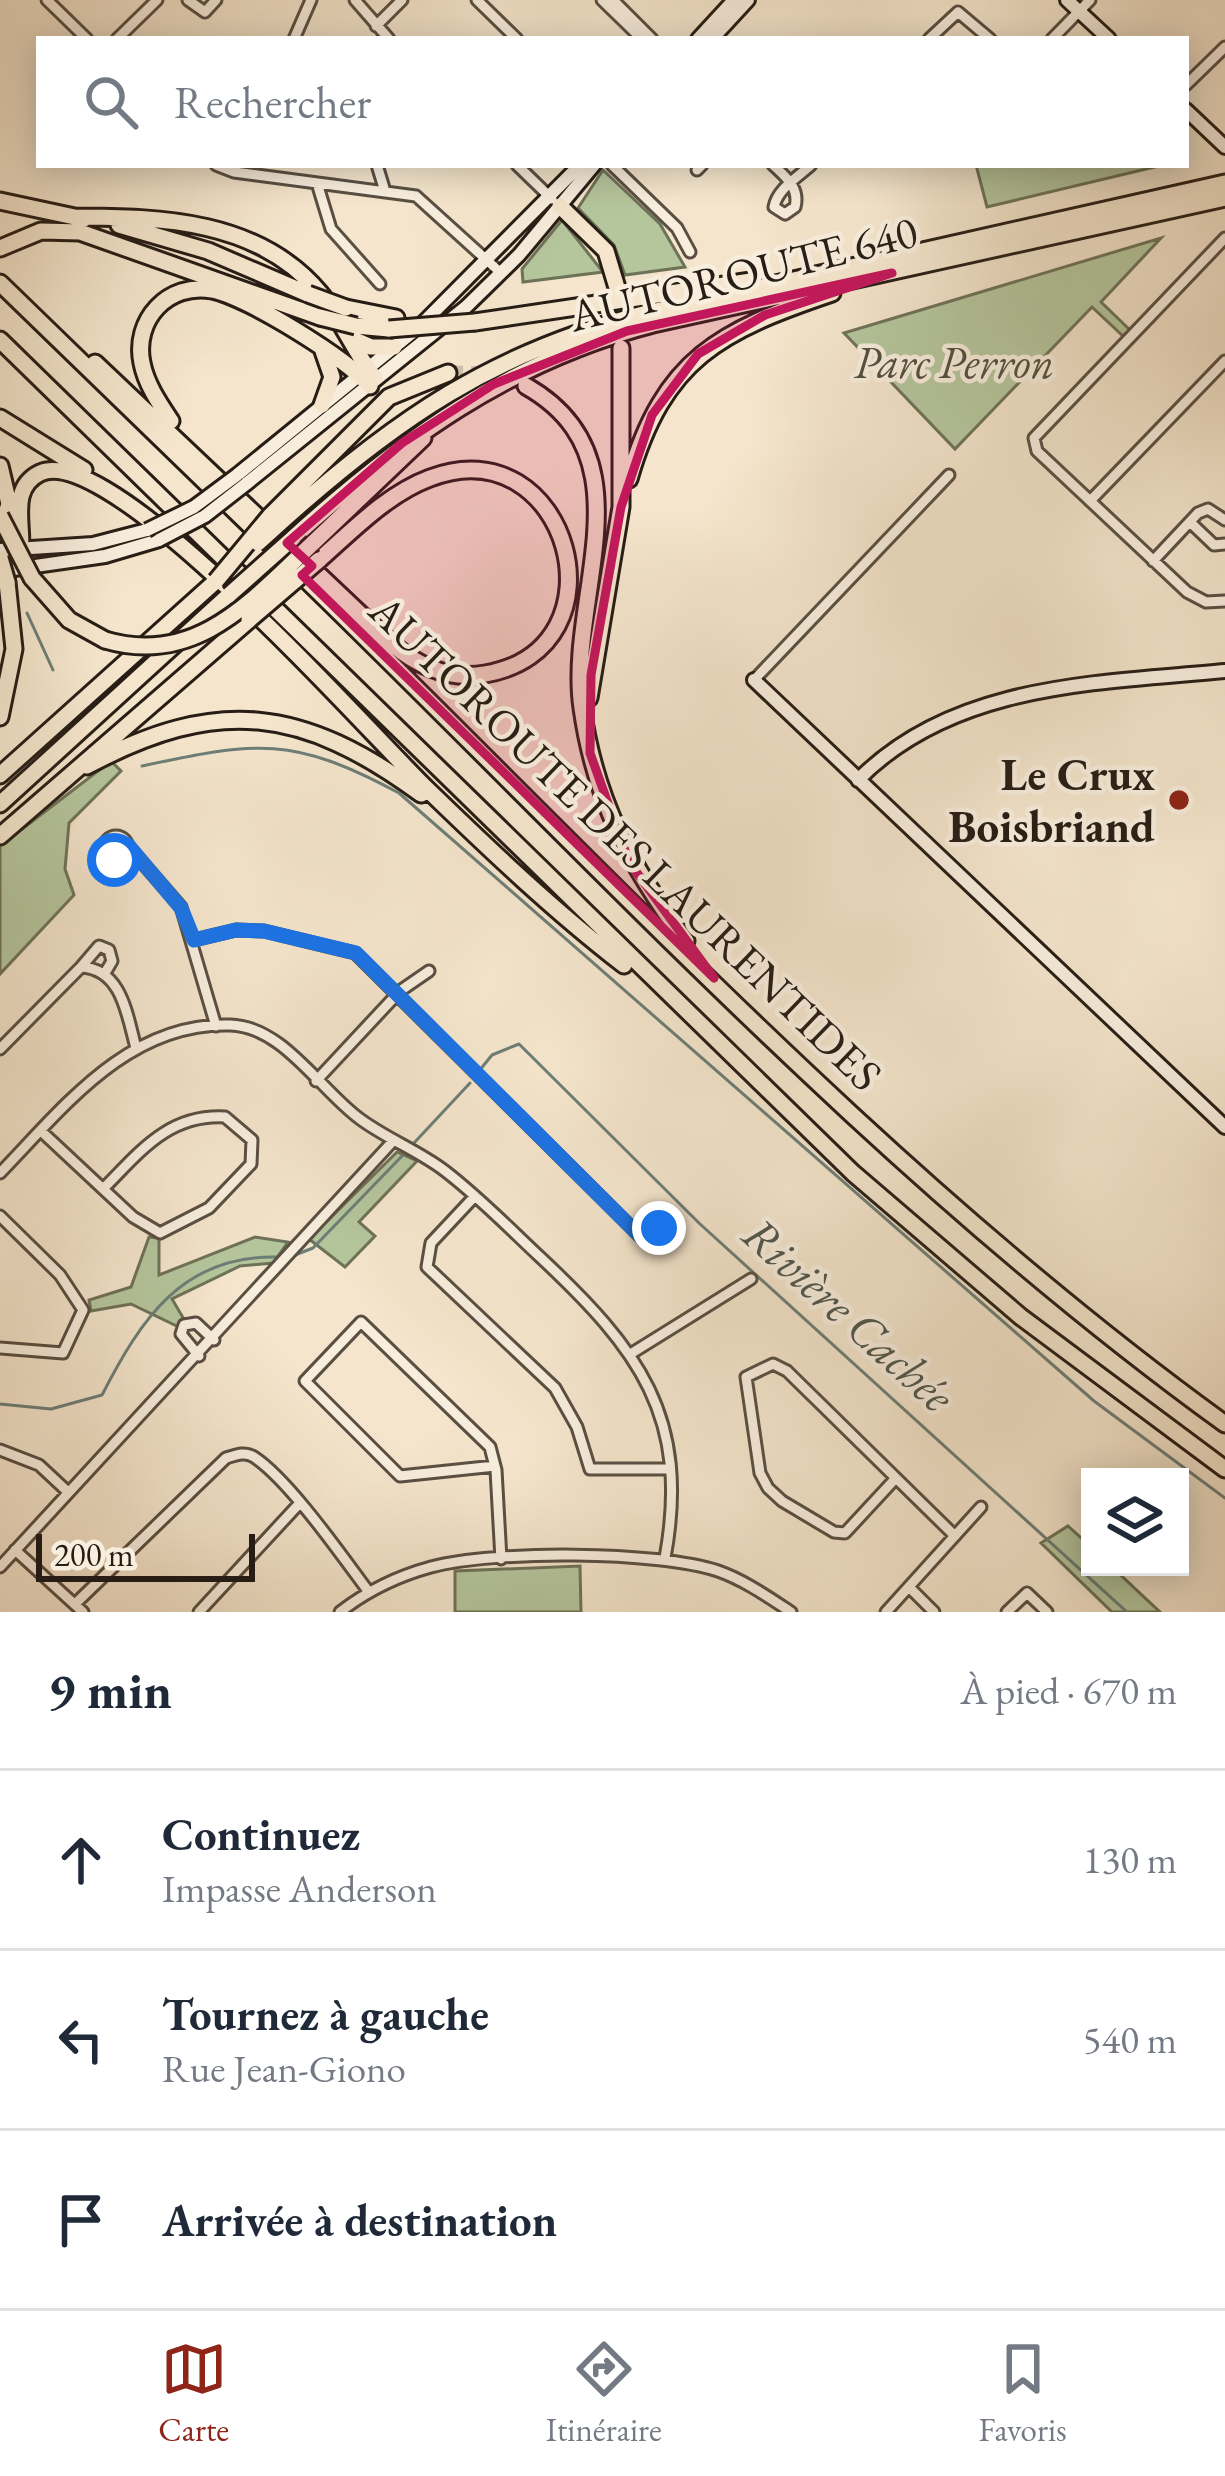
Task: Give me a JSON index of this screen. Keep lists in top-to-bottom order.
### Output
{
  "streets": {
    "highway": ["AUTOROUTE 640", "AUTOROUTE DES LAURENTIDES"]
  },
  "water": ["Rivière Cachée"],
  "parks": ["Parc Perron"],
  "places": ["Le Crux Boisbriand"],
  "scale_bar": "200 m",
  "page": {
    "search": "Rechercher",
    "scale": "200 m",
    "heading": ["9 min", "À pied · 670 m"],
    "list": [
      ["Continuez", "Impasse Anderson", "130 m"],
      ["Tournez à gauche", "Rue Jean-Giono", "540 m"],
      "Arrivée à destination"
    ],
    "nav": ["Carte", "Itinéraire", "Favoris"]
  }
}
